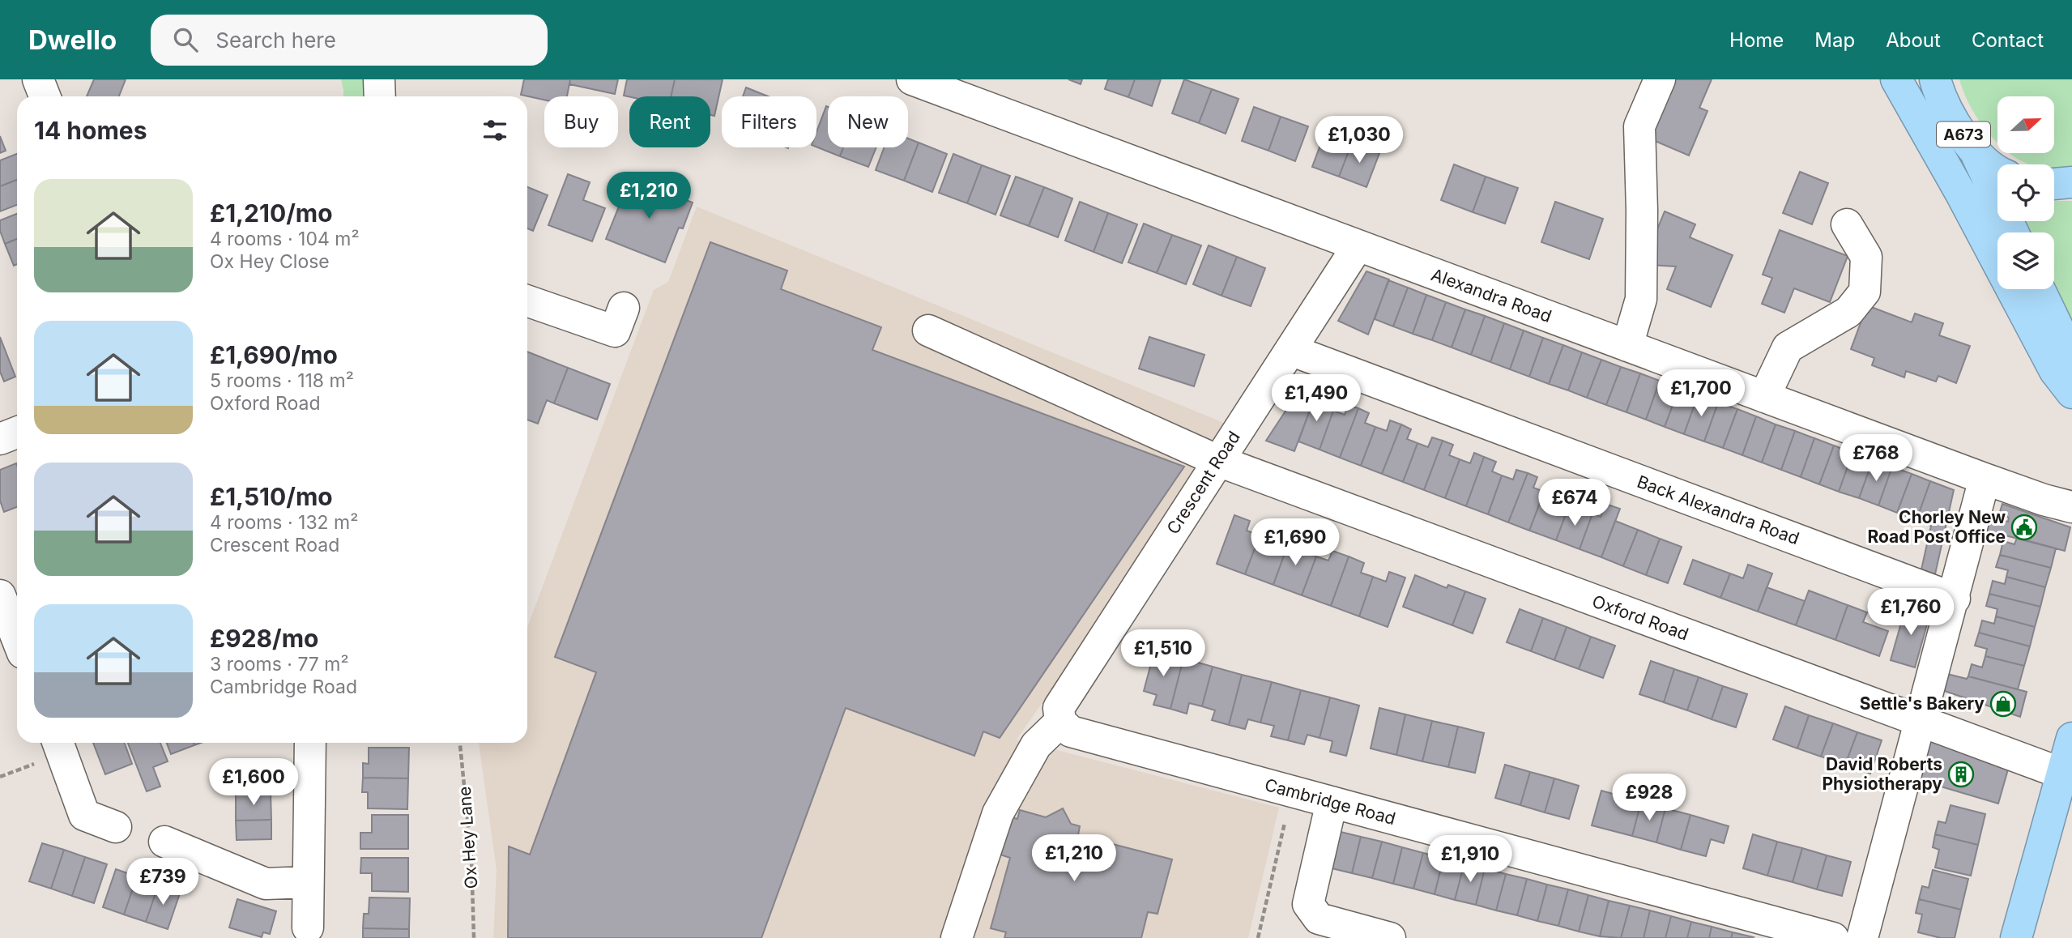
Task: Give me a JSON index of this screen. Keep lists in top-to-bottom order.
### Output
{
  "streets": {
    "highway": ["A673"],
    "street": [
      "Alexandra Road",
      "Crescent Road",
      "Back Alexandra Road",
      "Oxford Road",
      "Cambridge Road"
    ],
    "path": ["Ox Hey Lane"]
  },
  "crossings": [
    ["Alexandra Road", "Crescent Road"],
    ["Crescent Road", "Back Alexandra Road"],
    ["Crescent Road", "Oxford Road"],
    ["Crescent Road", "Cambridge Road"]
  ],
  "places": {
    "public building": ["Chorley New Road Post Office"],
    "shop": ["Settle's Bakery"],
    "building": ["David Roberts Physiotherapy"]
  },
  "north": "right",
  "page": {
    "header": "Dwello",
    "search": "Search here",
    "nav": [
      "Home",
      "Map",
      "About",
      "Contact"
    ],
    "chip": [
      "Buy",
      "Rent",
      "Filters",
      "New"
    ],
    "heading": "14 homes",
    "price": [
      "£1,030",
      "£1,210",
      "£1,700",
      "£1,490",
      "£768",
      "£674",
      "£1,690",
      "£1,760",
      "£1,510",
      "£1,600",
      "£928",
      "£1,210",
      "£1,910",
      "£739"
    ],
    "list": [
      {
        "name": "£1,210/mo",
        "note": "4 rooms · 104 m² · Ox Hey Close"
      },
      {
        "name": "£1,690/mo",
        "note": "5 rooms · 118 m² · Oxford Road"
      },
      {
        "name": "£1,510/mo",
        "note": "4 rooms · 132 m² · Crescent Road"
      },
      {
        "name": "£928/mo",
        "note": "3 rooms · 77 m² · Cambridge Road"
      }
    ]
  }
}
